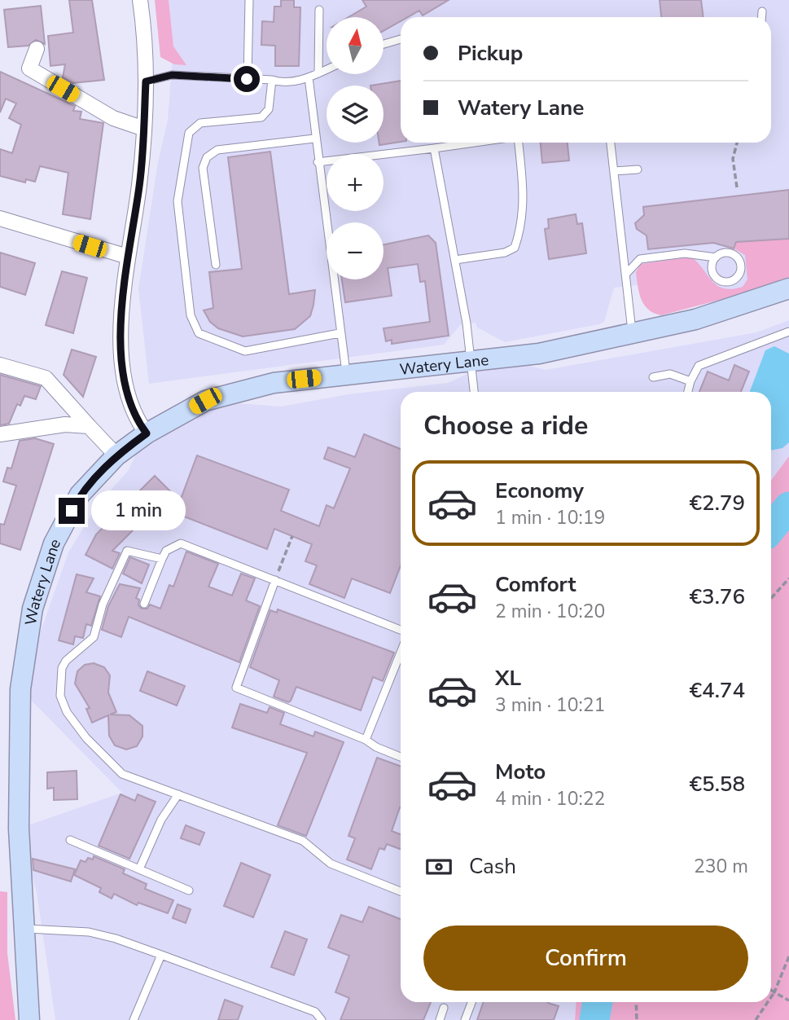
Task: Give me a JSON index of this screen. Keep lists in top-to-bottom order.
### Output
{
  "streets": {
    "main road": ["Watery Lane"]
  },
  "north": "top",
  "page": {
    "map_buttons": ["+", "−"],
    "banner": ["Pickup", "Watery Lane"],
    "heading": "Choose a ride",
    "list": [
      {
        "name": "Economy",
        "note": "1 min · 10:19",
        "value": "€2.79"
      },
      {
        "name": "Comfort",
        "note": "2 min · 10:20",
        "value": "€3.76"
      },
      {
        "name": "XL",
        "note": "3 min · 10:21",
        "value": "€4.74"
      },
      {
        "name": "Moto",
        "note": "4 min · 10:22",
        "value": "€5.58"
      }
    ],
    "bubble": "1 min",
    "pay": ["Cash", "230 m"],
    "buttons": "Confirm"
  }
}
